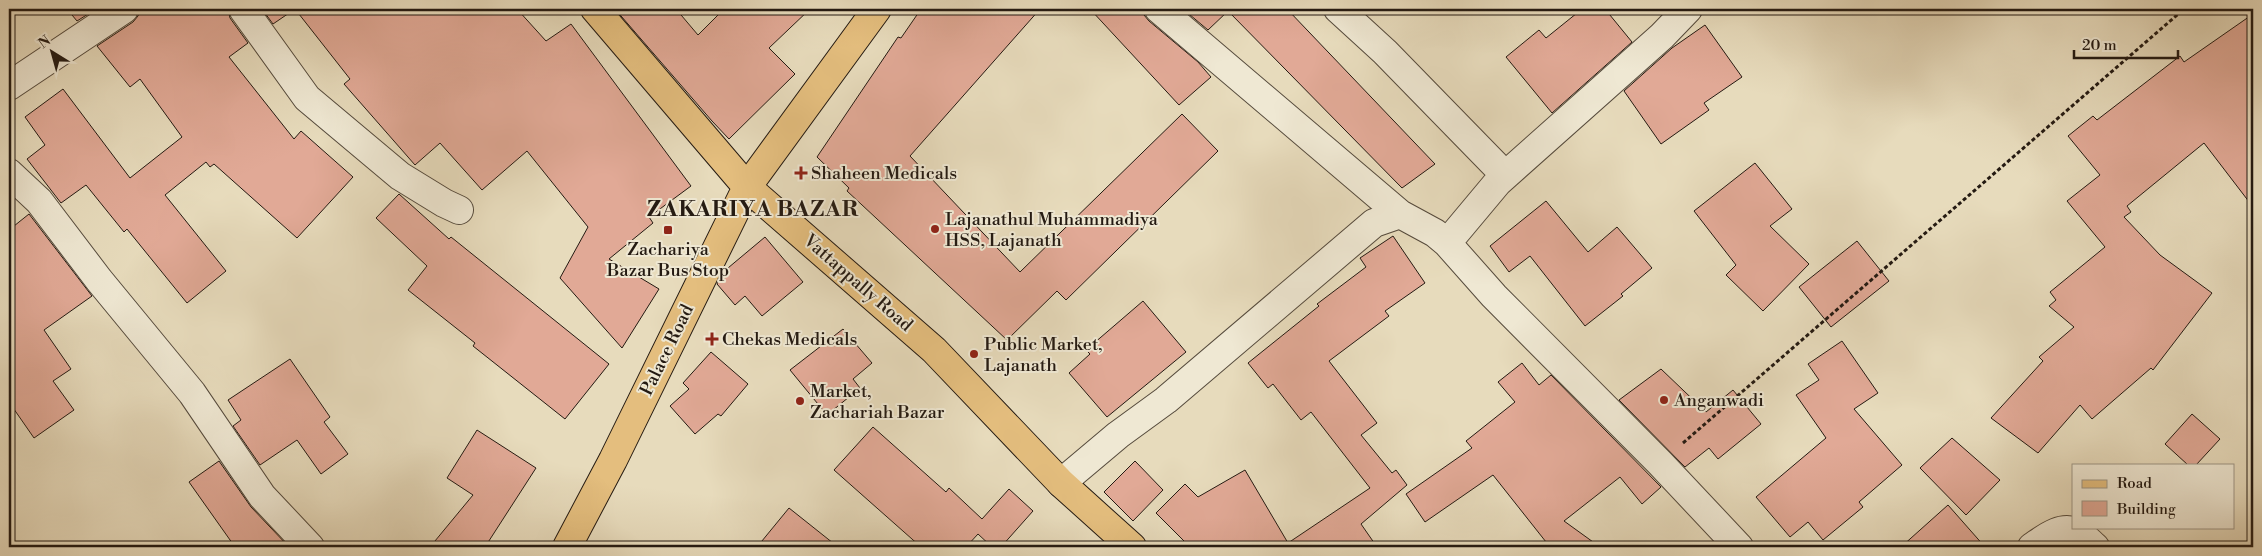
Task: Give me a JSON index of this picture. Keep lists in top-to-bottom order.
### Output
{
  "streets": {
    "main road": ["Vattappally Road", "Palace Road"]
  },
  "crossings": [
    ["Vattappally Road", "Palace Road"]
  ],
  "districts": ["ZAKARIYA BAZAR"],
  "places": {
    "health": ["Shaheen Medicals", "Chekas Medicals"],
    "other": [
      "Lajanathul Muhammadiya HSS, Lajanath",
      "Public Market, Lajanath",
      "Anganwadi",
      "Market, Zachariah Bazar"
    ],
    "transit": ["Zachariya Bazar Bus Stop"]
  },
  "legend": ["Road", "Building"],
  "scale_bar": "20 m",
  "north": "top left"
}
